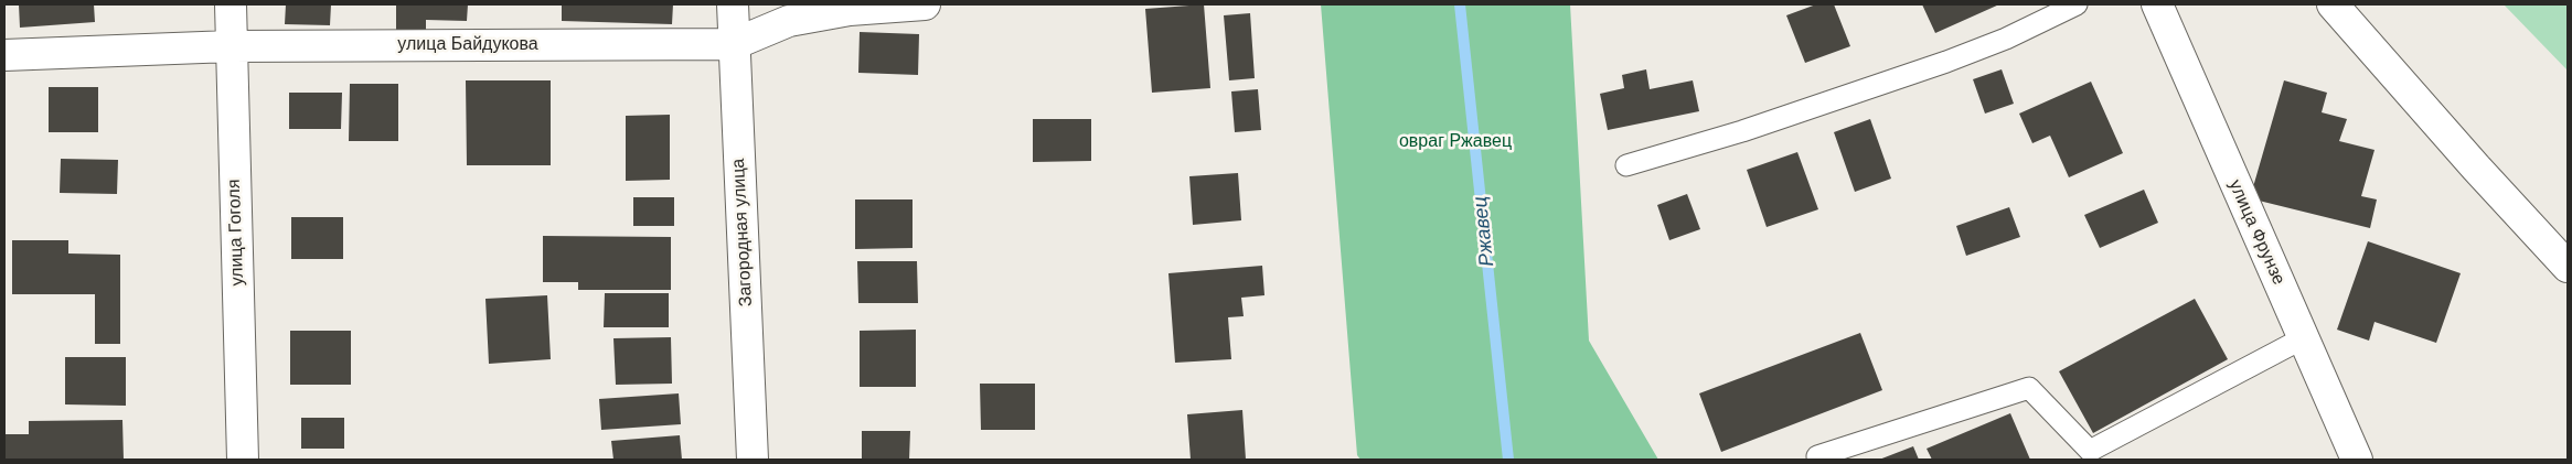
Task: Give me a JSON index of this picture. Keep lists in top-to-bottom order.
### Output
{
  "streets": {
    "street": [
      "улица Байдукова",
      "улица Гоголя",
      "Загородная улица",
      "улица Фрунзе"
    ]
  },
  "crossings": [
    ["улица Байдукова", "улица Гоголя"],
    ["улица Байдукова", "Загородная улица"]
  ],
  "water": ["Ржавец"],
  "parks": ["овраг Ржавец"]
}
